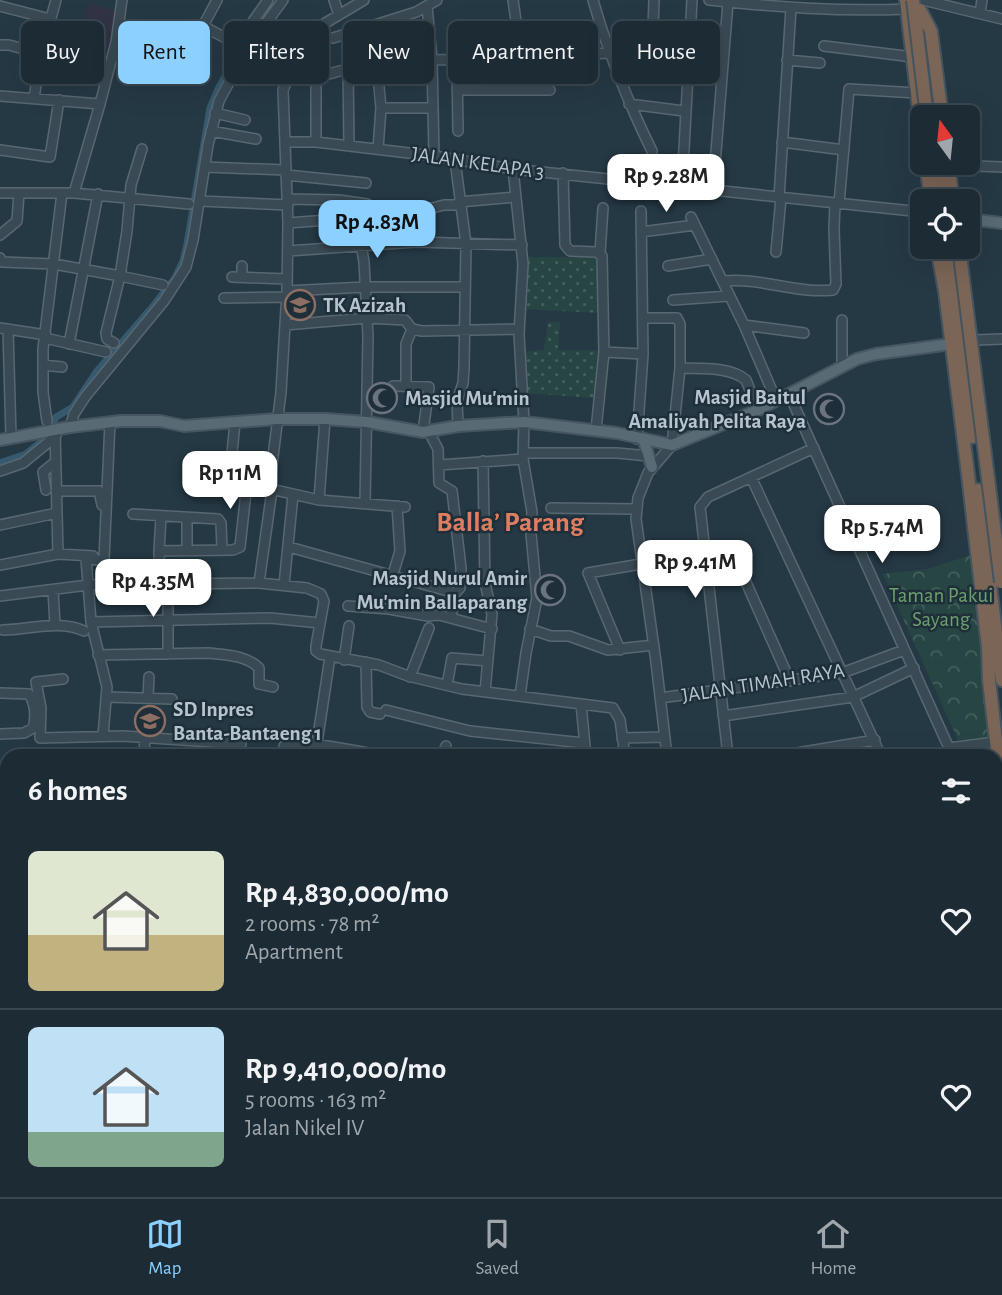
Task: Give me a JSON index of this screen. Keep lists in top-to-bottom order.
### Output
{
  "streets": {
    "street": ["JALAN KELAPA 3", "JALAN TIMAH RAYA"]
  },
  "districts": ["Ballaʼ Parang"],
  "parks": ["Taman Pakui Sayang"],
  "places": {
    "school or university": ["TK Azizah", "SD Inpres Banta-Bantaeng 1"],
    "mosque": ["Masjid Mu'min", "Masjid Baitul Amaliyah Pelita Raya", "Masjid Nurul Amir Mu'min Ballaparang"]
  },
  "north": "top",
  "page": {
    "chip": [
      "Buy",
      "Rent",
      "Filters",
      "New",
      "Apartment",
      "House"
    ],
    "price": [
      "Rp 9.28M",
      "Rp 4.83M",
      "Rp 11M",
      "Rp 5.74M",
      "Rp 9.41M",
      "Rp 4.35M"
    ],
    "heading": "6 homes",
    "list": [
      {
        "name": "Rp 4,830,000/mo",
        "note": "2 rooms · 78 m² · Apartment"
      },
      {
        "name": "Rp 9,410,000/mo",
        "note": "5 rooms · 163 m² · Jalan Nikel IV"
      }
    ],
    "tabs": ["Map", "Saved", "Home"]
  }
}
